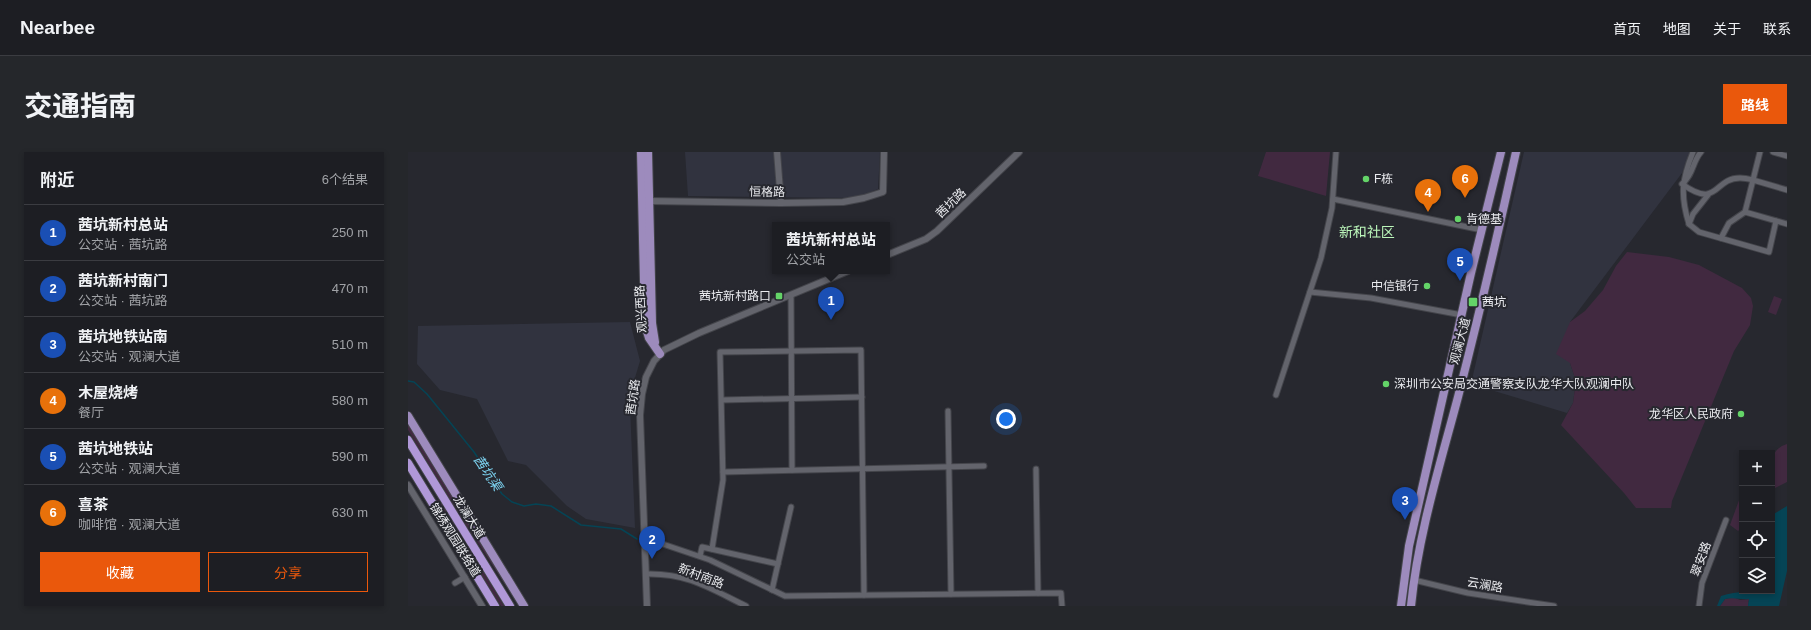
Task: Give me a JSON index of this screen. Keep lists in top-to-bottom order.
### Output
{
  "streets": {
    "highway": ["龙澜大道"],
    "main road": ["观兴西路", "观澜大道"],
    "street": [
      "恒格路",
      "茜坑路",
      "锦绣观园联络道",
      "翠安路",
      "新村南路",
      "云澜路"
    ]
  },
  "crossings": [
    ["恒格路", "观兴西路"],
    ["茜坑路", "观兴西路"],
    ["茜坑路", "新村南路"],
    ["观澜大道", "云澜路"]
  ],
  "districts": ["新和社区"],
  "water": ["茜坑渠"],
  "places": {
    "other": [
      "F栋",
      "肯德基",
      "中信银行",
      "深圳市公安局交通警察支队龙华大队观澜中队",
      "龙华区人民政府"
    ],
    "transit": ["茜坑新村路口", "茜坑"]
  },
  "page": {
    "header": "Nearbee",
    "nav": [
      "首页",
      "地图",
      "关于",
      "联系"
    ],
    "title": "交通指南",
    "buttons": [
      "路线",
      ["收藏", "分享"]
    ],
    "heading": ["附近", "6个结果"],
    "pins": [
      "6",
      "4",
      "5",
      "1",
      "3",
      "2"
    ],
    "list": [
      {
        "mark": "1",
        "name": "茜坑新村总站",
        "note": "公交站 · 茜坑路",
        "value": "250 m"
      },
      {
        "mark": "2",
        "name": "茜坑新村南门",
        "note": "公交站 · 茜坑路",
        "value": "470 m"
      },
      {
        "mark": "3",
        "name": "茜坑地铁站南",
        "note": "公交站 · 观澜大道",
        "value": "510 m"
      },
      {
        "mark": "4",
        "name": "木屋烧烤",
        "note": "餐厅",
        "value": "580 m"
      },
      {
        "mark": "5",
        "name": "茜坑地铁站",
        "note": "公交站 · 观澜大道",
        "value": "590 m"
      },
      {
        "mark": "6",
        "name": "喜茶",
        "note": "咖啡馆 · 观澜大道",
        "value": "630 m"
      }
    ],
    "popup": ["茜坑新村总站", "公交站"],
    "map_buttons": ["+", "−"]
  }
}
